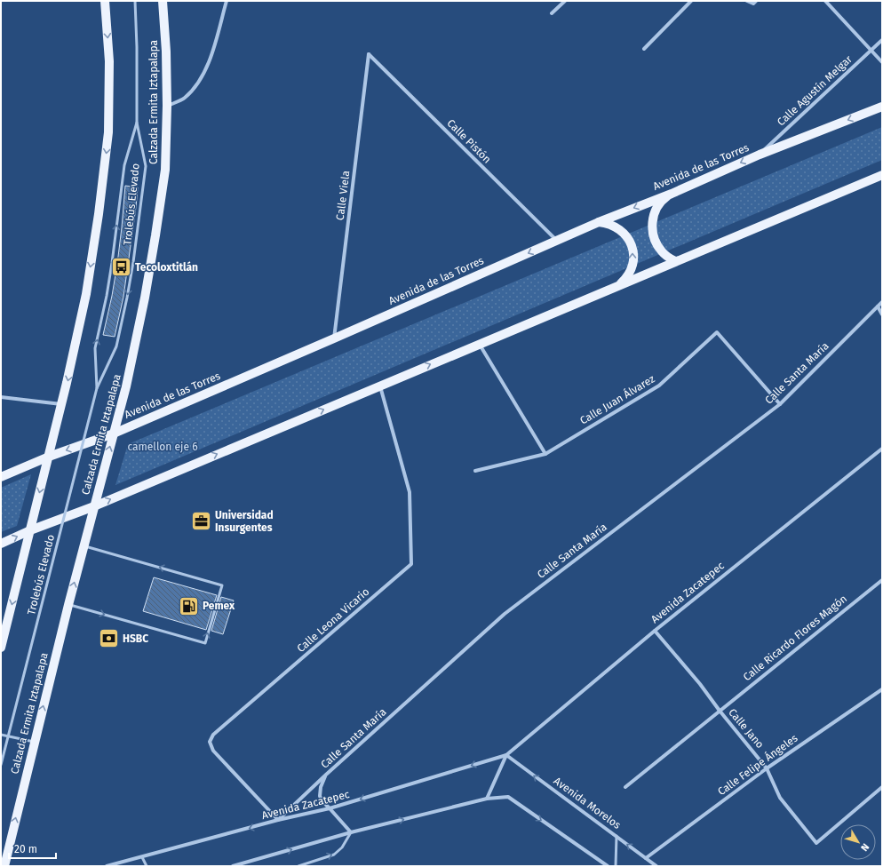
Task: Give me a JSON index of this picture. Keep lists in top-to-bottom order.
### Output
{
  "streets": {
    "main road": ["Calzada Ermita Iztapalapa", "Avenida de las Torres"],
    "street": [
      "Calle Agustín Melgar",
      "Calle Pistón",
      "Calle Viela",
      "Calle Santa María",
      "Calle Juan Álvarez",
      "Avenida Zacatepec",
      "Calle Leona Vicario",
      "Calle Ricardo Flores Magón",
      "Calle Jano",
      "Calle Felipe Ángeles",
      "Avenida Morelos"
    ],
    "lane": ["Trolebús Elevado"]
  },
  "crossings": [
    ["Calle Agustín Melgar", "Avenida de las Torres"],
    ["Calzada Ermita Iztapalapa", "Avenida de las Torres"],
    ["Calle Pistón", "Avenida de las Torres"],
    ["Calle Pistón", "Calle Viela"],
    ["Avenida de las Torres", "Calle Viela"],
    ["Calle Santa María", "Calle Juan Álvarez"],
    ["Calle Santa María", "Avenida Zacatepec"],
    ["Calle Santa María", "Calle Leona Vicario"],
    ["Avenida Zacatepec", "Calle Leona Vicario"],
    ["Avenida Zacatepec", "Calle Jano"],
    ["Avenida Zacatepec", "Avenida Morelos"],
    ["Calle Ricardo Flores Magón", "Calle Jano"],
    ["Calle Jano", "Calle Felipe Ángeles"],
    ["Calle Felipe Ángeles", "Avenida Morelos"]
  ],
  "parks": ["camellon eje 6"],
  "places": {
    "bus stop": ["Tecoloxtitlán"],
    "office": ["Universidad Insurgentes"],
    "fuel station": ["Pemex"],
    "bank": ["HSBC"]
  },
  "scale_bar": "20 m",
  "north": "bottom right"
}
